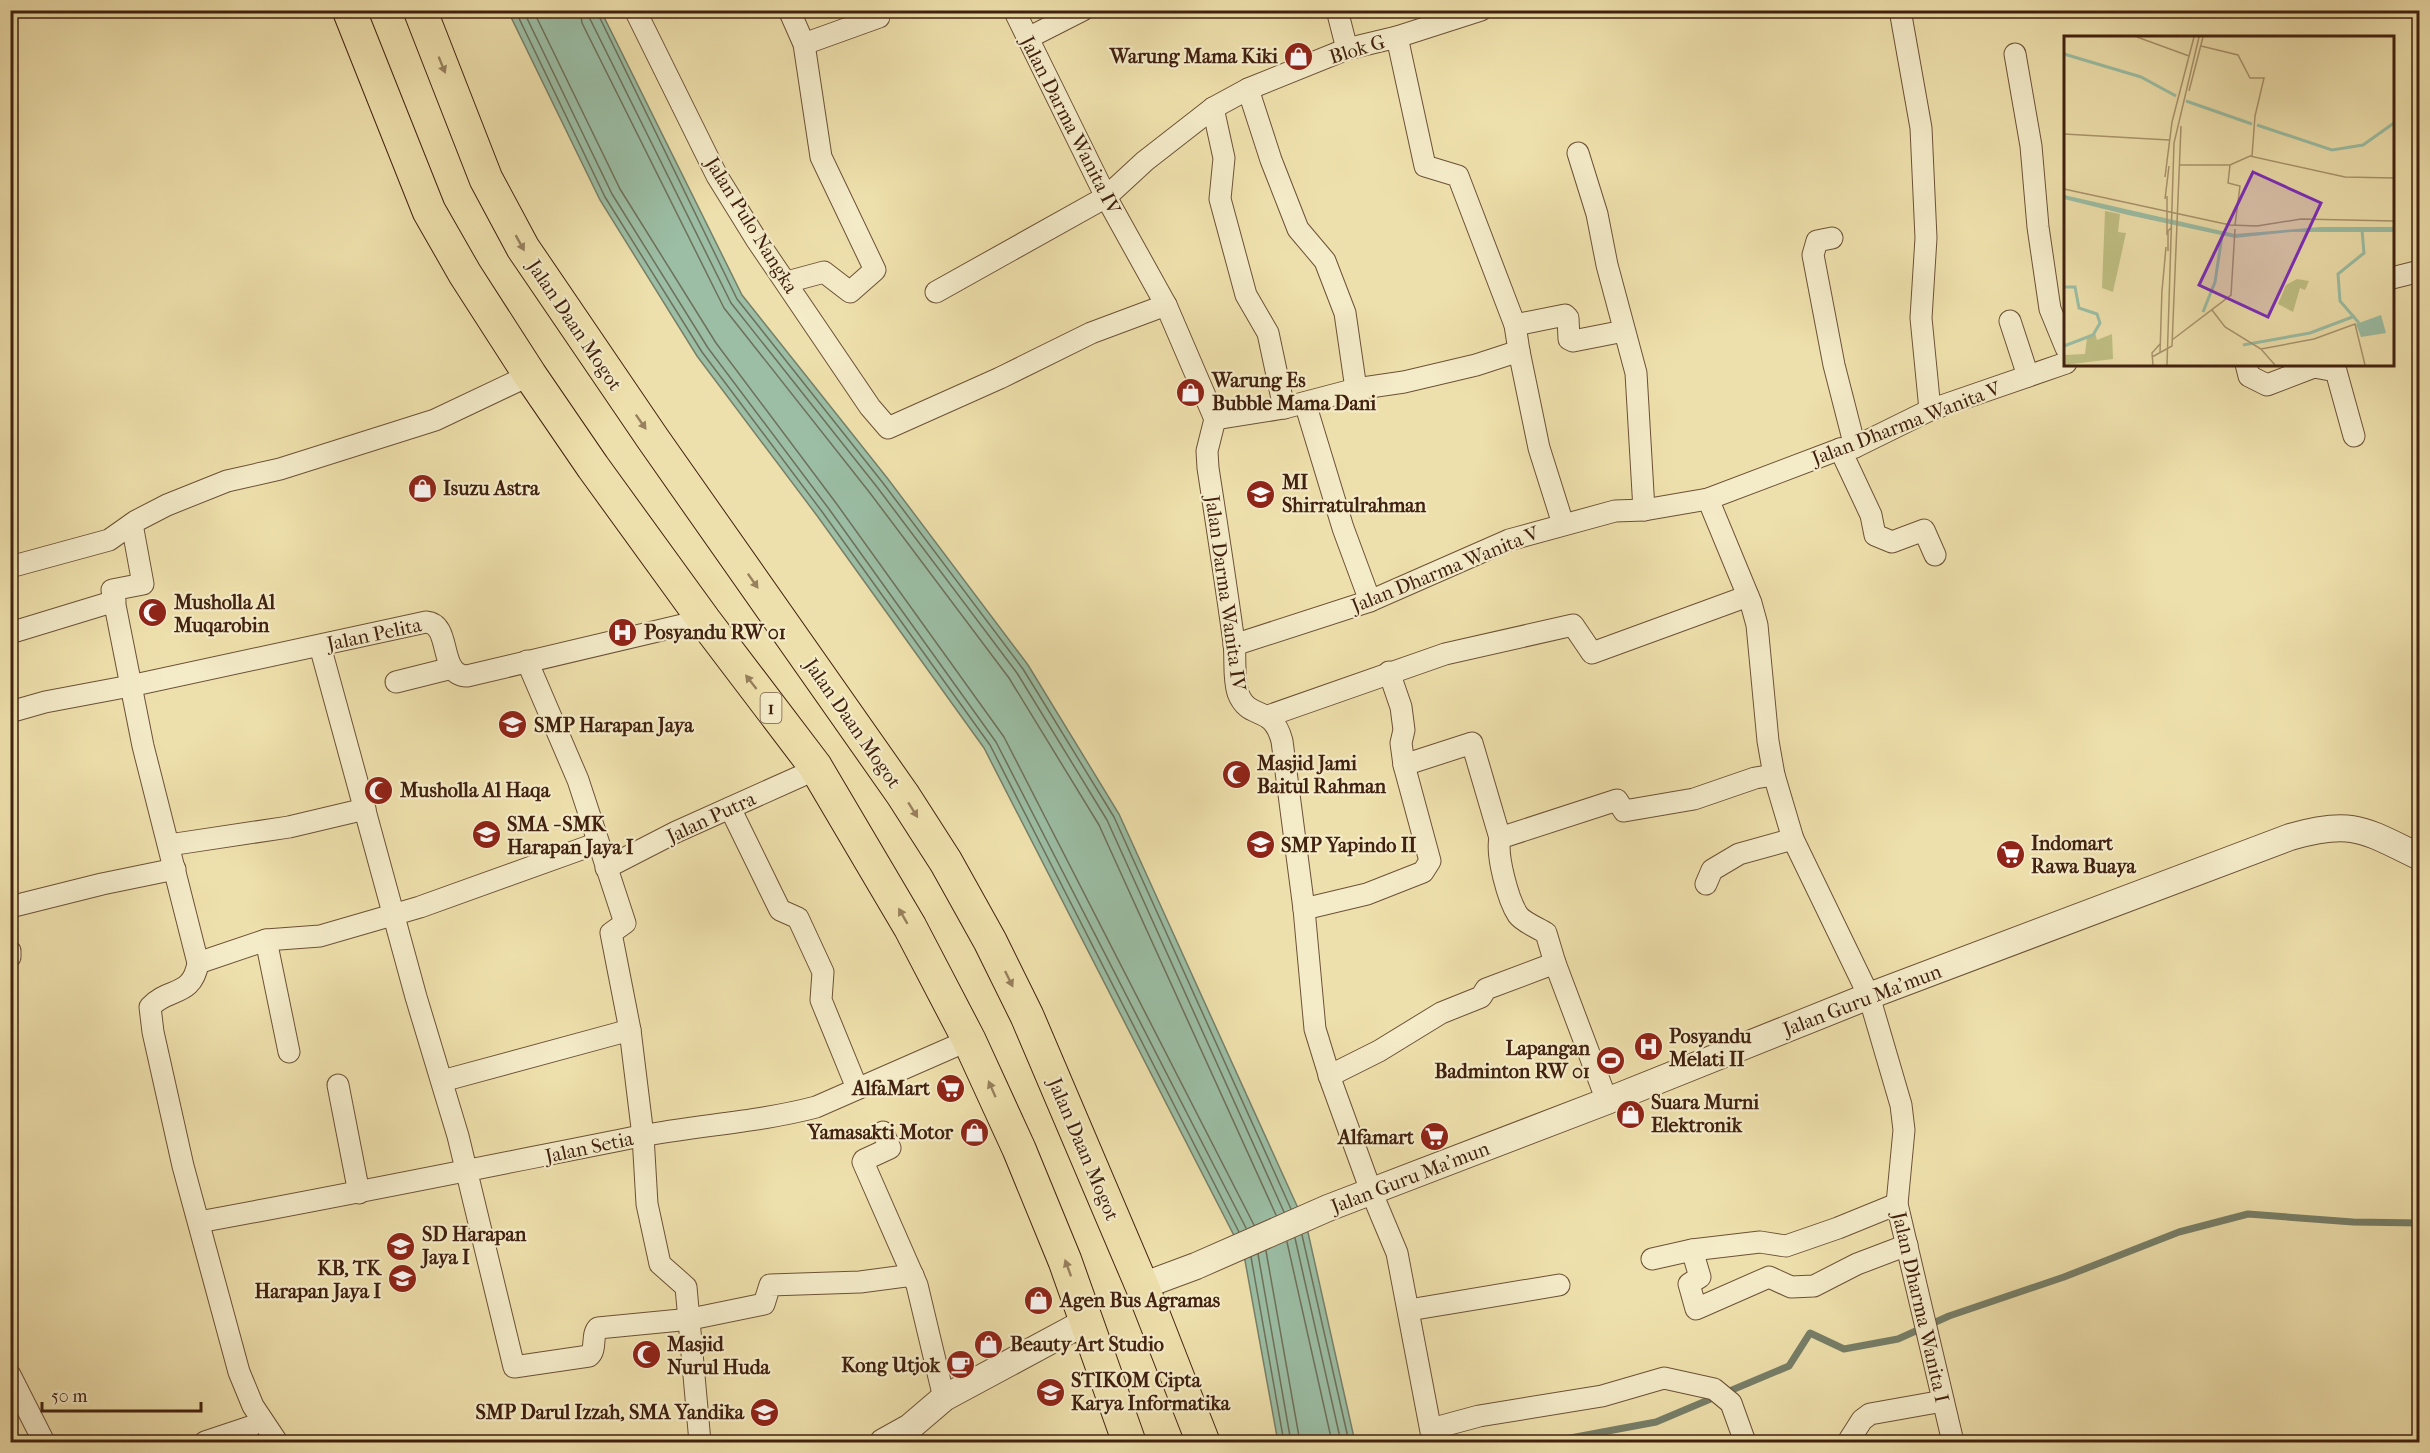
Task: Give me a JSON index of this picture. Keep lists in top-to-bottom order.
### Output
{
  "streets": {
    "highway": ["Jalan Daan Mogot", "1"],
    "street": [
      "Blok G",
      "Jalan Darma Wanita IV",
      "Jalan Pulo Nangka",
      "Jalan Dharma Wanita V",
      "Jalan Pelita",
      "Jalan Putra",
      "Jalan Guru Ma'mun",
      "Jalan Setia",
      "Jalan Dharma Wanita I"
    ]
  },
  "crossings": [
    ["Blok G", "Jalan Darma Wanita IV"],
    ["Jalan Darma Wanita IV", "Jalan Pulo Nangka"],
    ["Jalan Darma Wanita IV", "Jalan Dharma Wanita V"],
    ["Jalan Daan Mogot", "Jalan Guru Ma'mun"],
    ["Jalan Dharma Wanita V", "Jalan Dharma Wanita I"],
    ["1", "Jalan Putra"],
    ["1", "Jalan Setia"],
    ["Jalan Guru Ma'mun", "Jalan Dharma Wanita I"]
  ],
  "places": {
    "shop": [
      "Warung Mama Kiki",
      "Warung Es Bubble Mama Dani",
      "Isuzu Astra",
      "Suara Murni Elektronik",
      "Yamasakti Motor",
      "Agen Bus Agramas",
      "Beauty Art Studio"
    ],
    "school or university": [
      "MI Shirratulrahman",
      "SMP Harapan Jaya",
      "SMA - SMK Harapan Jaya I",
      "SMP Yapindo II",
      "SD Harapan Jaya I",
      "KB, TK Harapan Jaya I",
      "STIKOM Cipta Karya Informatika",
      "SMP Darul Izzah, SMA Yandika"
    ],
    "mosque": [
      "Musholla Al Muqarobin",
      "Masjid Jami Baitul Rahman",
      "Musholla Al Haqa",
      "Masjid Nurul Huda"
    ],
    "hospital": ["Posyandu RW 01", "Posyandu Melati II"],
    "supermarket": ["Indomart Rawa Buaya", "AlfaMart", "Alfamart"],
    "sports": ["Lapangan Badminton RW 01"],
    "cafe": ["Kong Utjok"]
  },
  "scale_bar": "50 m"
}
